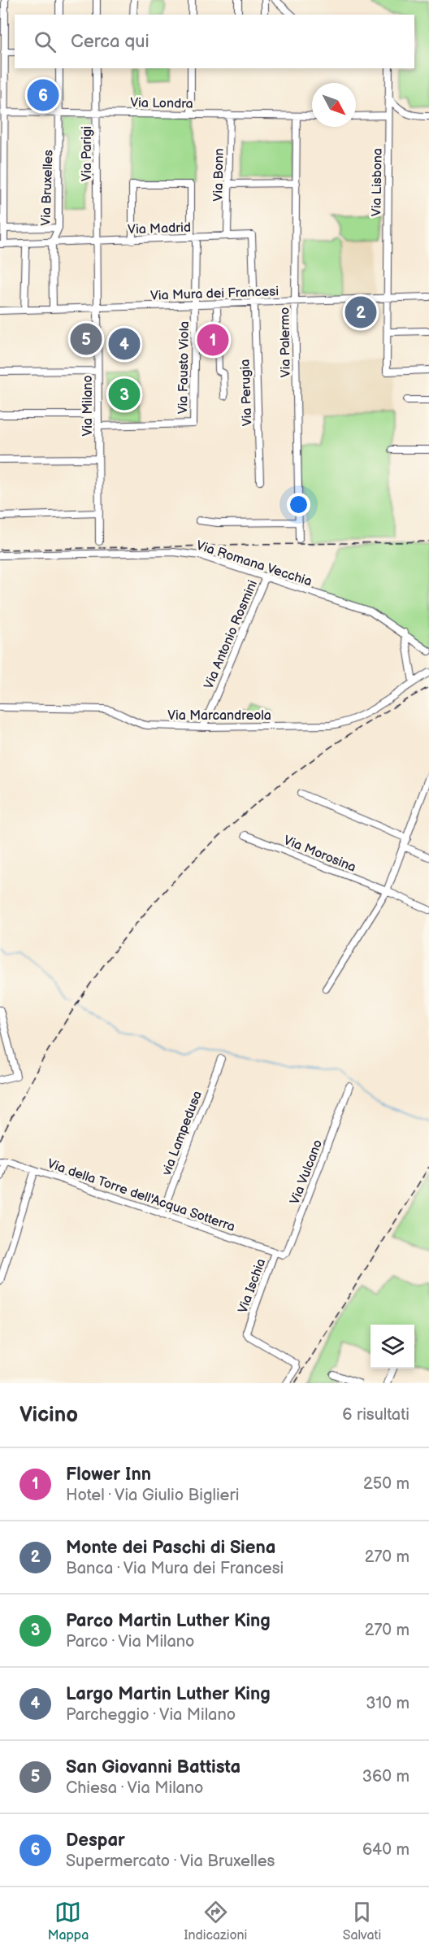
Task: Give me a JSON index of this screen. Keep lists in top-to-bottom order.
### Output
{
  "streets": {
    "street": [
      "Via Londra",
      "Via Parigi",
      "Via Bonn",
      "Via Lisbona",
      "Via Bruxelles",
      "Via Madrid",
      "Via Mura dei Francesi",
      "Via Palermo",
      "Via Fausto Viola",
      "Via Perugia",
      "Via Milano",
      "Via Romana Vecchia",
      "Via Antonio Rosmini",
      "Via Marcandreola",
      "Via Morosina",
      "via Lampedusa",
      "Via Vulcano",
      "Via della Torre dell'Acqua Sotterra",
      "Via Ischia"
    ]
  },
  "crossings": [
    ["Via Londra", "Via Parigi"],
    ["Via Londra", "Via Bonn"],
    ["Via Londra", "Via Bruxelles"],
    ["Via Londra", "Via Palermo"],
    ["Via Parigi", "Via Madrid"],
    ["Via Parigi", "Via Milano"],
    ["Via Bonn", "Via Madrid"],
    ["Via Lisbona", "Via Mura dei Francesi"],
    ["Via Bruxelles", "Via Madrid"],
    ["Via Bruxelles", "Via Mura dei Francesi"],
    ["Via Madrid", "Via Mura dei Francesi"],
    ["Via Madrid", "Via Perugia"],
    ["Via Madrid", "Via Milano"],
    ["Via Mura dei Francesi", "Via Palermo"],
    ["Via Mura dei Francesi", "Via Fausto Viola"],
    ["Via Mura dei Francesi", "Via Perugia"],
    ["Via Mura dei Francesi", "Via Milano"],
    ["Via Fausto Viola", "Via Milano"],
    ["Via Romana Vecchia", "Via Antonio Rosmini"],
    ["Via Antonio Rosmini", "Via Marcandreola"],
    ["via Lampedusa", "Via della Torre dell'Acqua Sotterra"],
    ["Via Vulcano", "Via della Torre dell'Acqua Sotterra"],
    ["Via Vulcano", "Via Ischia"],
    ["Via della Torre dell'Acqua Sotterra", "Via Ischia"]
  ],
  "north": "bottom right",
  "page": {
    "search": "Cerca qui",
    "pins": [
      "6",
      "2",
      "5",
      "1",
      "4",
      "3"
    ],
    "heading": ["Vicino", "6 risultati"],
    "list": [
      {
        "mark": "1",
        "name": "Flower Inn",
        "note": "Hotel · Via Giulio Biglieri",
        "value": "250 m"
      },
      {
        "mark": "2",
        "name": "Monte dei Paschi di Siena",
        "note": "Banca · Via Mura dei Francesi",
        "value": "270 m"
      },
      {
        "mark": "3",
        "name": "Parco Martin Luther King",
        "note": "Parco · Via Milano",
        "value": "270 m"
      },
      {
        "mark": "4",
        "name": "Largo Martin Luther King",
        "note": "Parcheggio · Via Milano",
        "value": "310 m"
      },
      {
        "mark": "5",
        "name": "San Giovanni Battista",
        "note": "Chiesa · Via Milano",
        "value": "360 m"
      },
      {
        "mark": "6",
        "name": "Despar",
        "note": "Supermercato · Via Bruxelles",
        "value": "640 m"
      }
    ],
    "nav": ["Mappa", "Indicazioni", "Salvati"]
  }
}
